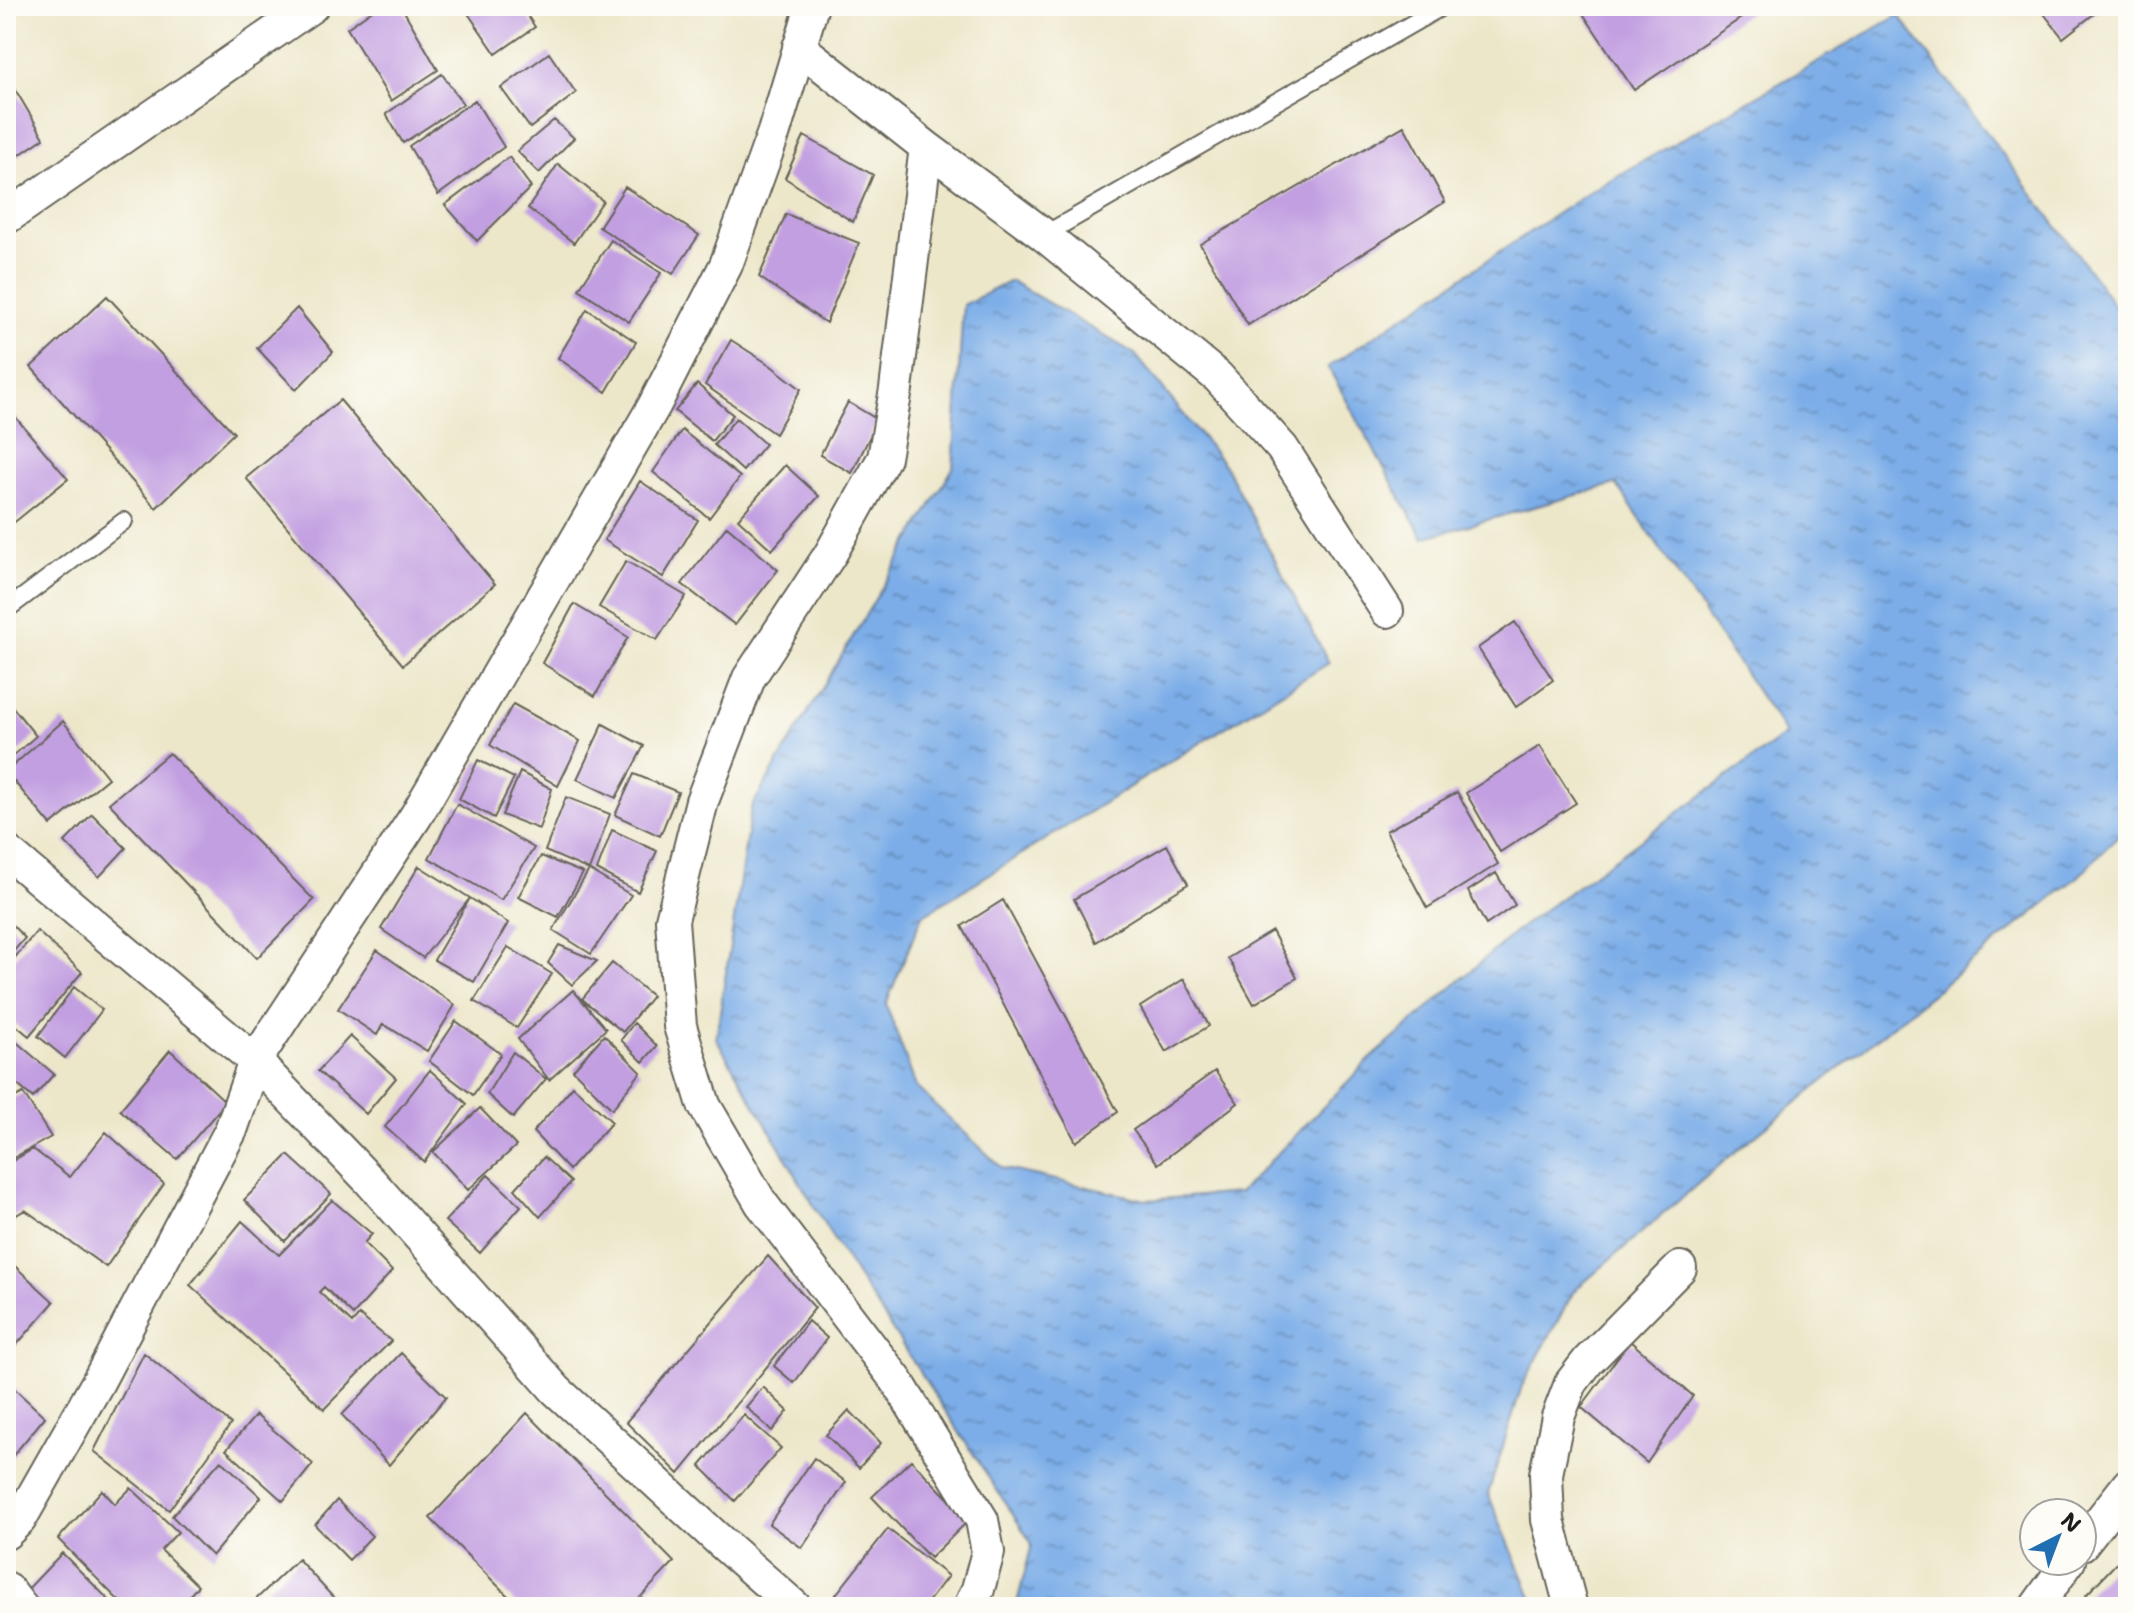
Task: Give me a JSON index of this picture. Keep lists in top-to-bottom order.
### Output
{
  "north": "top right"
}
